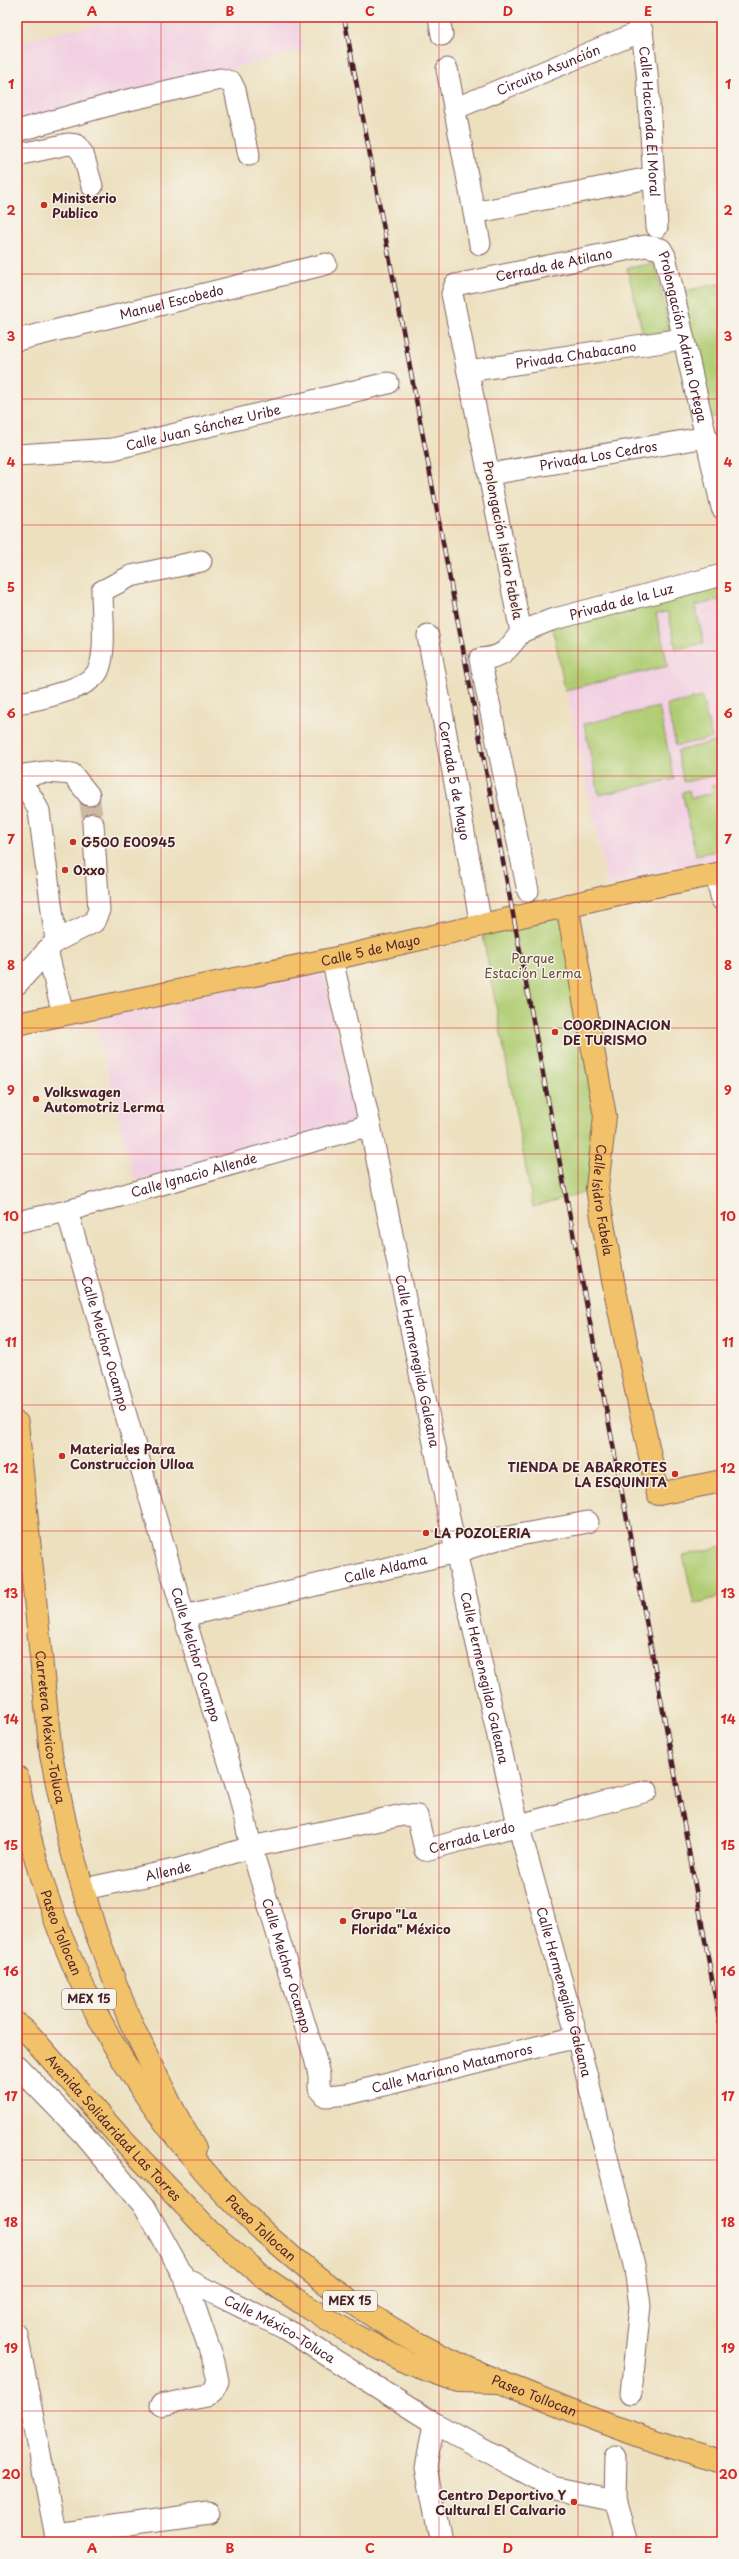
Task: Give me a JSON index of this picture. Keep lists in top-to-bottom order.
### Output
{
  "streets": {
    "main road": [
      "Calle 5 de Mayo",
      "Calle Isidro Fabela",
      "Carretera México-Toluca",
      "Paseo Tollocan",
      "MEX 15",
      "Avenida Solidaridad Las Torres"
    ],
    "street": [
      "Circuito Asunción",
      "Calle Hacienda El Moral",
      "Cerrada de Atilano",
      "Manuel Escobedo",
      "Prolongación Adrian Ortega",
      "Privada Chabacano",
      "Calle Juan Sánchez Uribe",
      "Privada Los Cedros",
      "Prolongación Isidro Fabela",
      "Privada de la Luz",
      "Cerrada 5 de Mayo",
      "Calle Ignacio Allende",
      "Calle Melchor Ocampo",
      "Calle Hermenegildo Galeana",
      "Calle Aldama",
      "Cerrada Lerdo",
      "Allende",
      "Calle Mariano Matamoros",
      "Calle México-Toluca"
    ]
  },
  "crossings": [
    ["Circuito Asunción", "Calle Hacienda El Moral"],
    ["Calle Hacienda El Moral", "Cerrada de Atilano"],
    ["Calle Hacienda El Moral", "Prolongación Adrian Ortega"],
    ["Cerrada de Atilano", "Prolongación Adrian Ortega"],
    ["Cerrada de Atilano", "Prolongación Isidro Fabela"],
    ["Prolongación Adrian Ortega", "Privada Chabacano"],
    ["Prolongación Adrian Ortega", "Privada Los Cedros"],
    ["Privada Chabacano", "Prolongación Isidro Fabela"],
    ["Privada Los Cedros", "Prolongación Isidro Fabela"],
    ["Prolongación Isidro Fabela", "Privada de la Luz"],
    ["Cerrada 5 de Mayo", "Calle 5 de Mayo"],
    ["Calle 5 de Mayo", "Calle Isidro Fabela"],
    ["Calle 5 de Mayo", "Calle Hermenegildo Galeana"],
    ["Calle Ignacio Allende", "Calle Melchor Ocampo"],
    ["Calle Ignacio Allende", "Calle Hermenegildo Galeana"],
    ["Calle Melchor Ocampo", "Calle Aldama"],
    ["Calle Melchor Ocampo", "Cerrada Lerdo"],
    ["Calle Melchor Ocampo", "Allende"],
    ["Calle Melchor Ocampo", "Calle Mariano Matamoros"],
    ["Calle Hermenegildo Galeana", "Calle Aldama"],
    ["Calle Hermenegildo Galeana", "Cerrada Lerdo"],
    ["Calle Hermenegildo Galeana", "Calle Mariano Matamoros"],
    ["Carretera México-Toluca", "Allende"],
    ["Carretera México-Toluca", "Paseo Tollocan"],
    ["Cerrada Lerdo", "Allende"],
    ["Paseo Tollocan", "Avenida Solidaridad Las Torres"]
  ],
  "parks": ["Parque Estación Lerma"],
  "places": [
    "Ministerio Publico",
    "G500 E00945",
    "Oxxo",
    "COORDINACION DE TURISMO",
    "Volkswagen Automotriz Lerma",
    "Materiales Para Construccion Ulloa",
    "TIENDA DE ABARROTES LA ESQUINITA",
    "LA POZOLERIA",
    "Grupo \"La Florida\" México",
    "Centro Deportivo Y Cultural El Calvario"
  ],
  "grid": {
    "columns": [
      "A",
      "B",
      "C",
      "D",
      "E"
    ],
    "rows": [
      "1",
      "2",
      "3",
      "4",
      "5",
      "6",
      "7",
      "8",
      "9",
      "10",
      "11",
      "12",
      "13",
      "14",
      "15",
      "16",
      "17",
      "18",
      "19",
      "20"
    ]
  }
}
